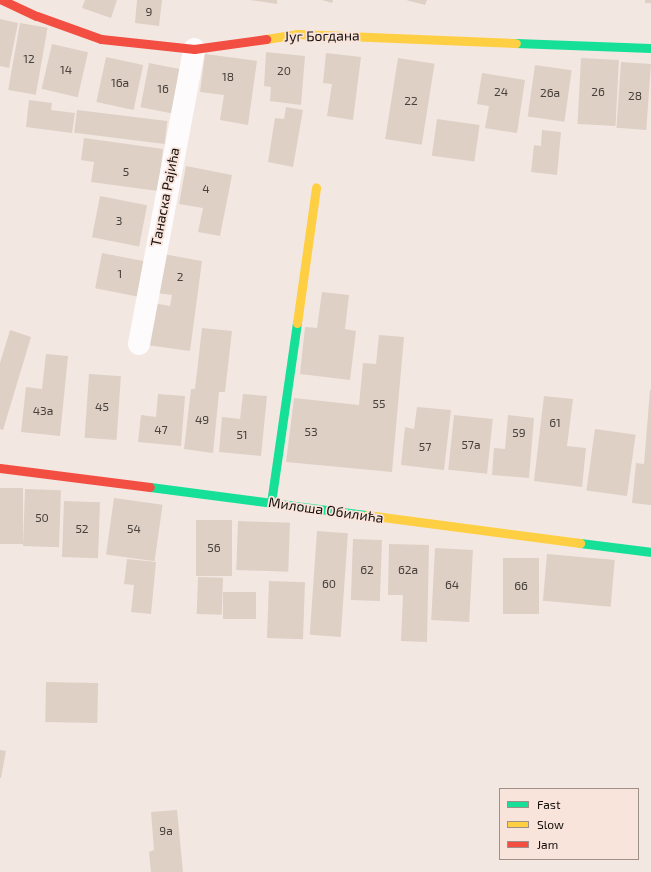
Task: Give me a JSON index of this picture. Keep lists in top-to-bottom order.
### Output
{
  "streets": {
    "street": ["Југ Богдана", "Танаска Рајића", "Милоша Обилића"]
  },
  "crossings": [
    ["Југ Богдана", "Танаска Рајића"]
  ],
  "house_numbers": [
    "9",
    "12",
    "14",
    "20",
    "18",
    "16a",
    "16",
    "24",
    "26",
    "26a",
    "28",
    "22",
    "5",
    "4",
    "3",
    "1",
    "2",
    "55",
    "45",
    "43a",
    "49",
    "61",
    "47",
    "53",
    "59",
    "51",
    "57a",
    "57",
    "50",
    "52",
    "54",
    "56",
    "62",
    "62a",
    "60",
    "64",
    "66",
    "9a"
  ],
  "legend": ["Fast", "Slow", "Jam"]
}
